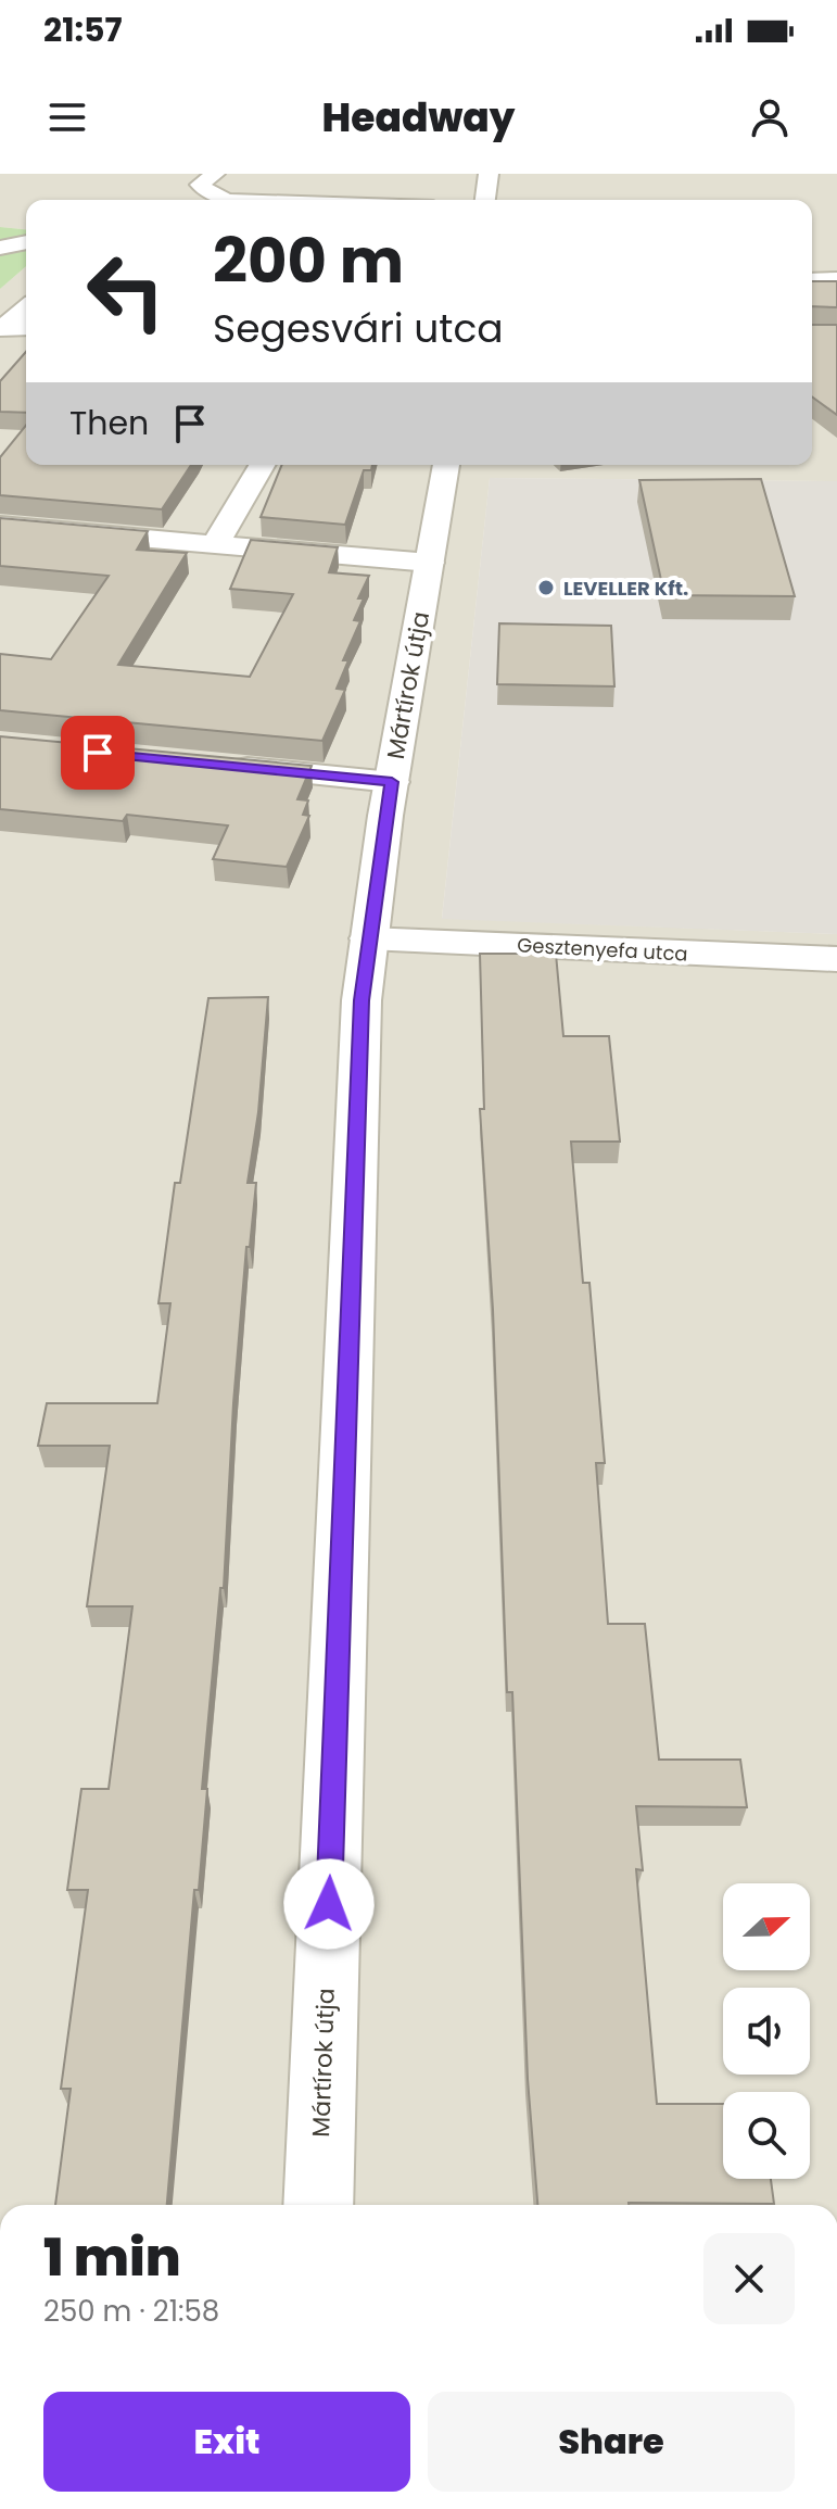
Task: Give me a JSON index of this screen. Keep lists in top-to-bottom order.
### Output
{
  "streets": {
    "street": ["Mártírok útja", "Gesztenyefa utca"]
  },
  "crossings": [
    ["Mártírok útja", "Gesztenyefa utca"]
  ],
  "places": ["LEVELLER Kft."],
  "north": "right",
  "page": {
    "status": "21:57",
    "header": "Headway",
    "turn": ["200 m", "Segesvári utca"],
    "then": "Then",
    "heading": ["1 min", "250 m · 21:58"],
    "buttons": ["Exit", "Share"]
  }
}
